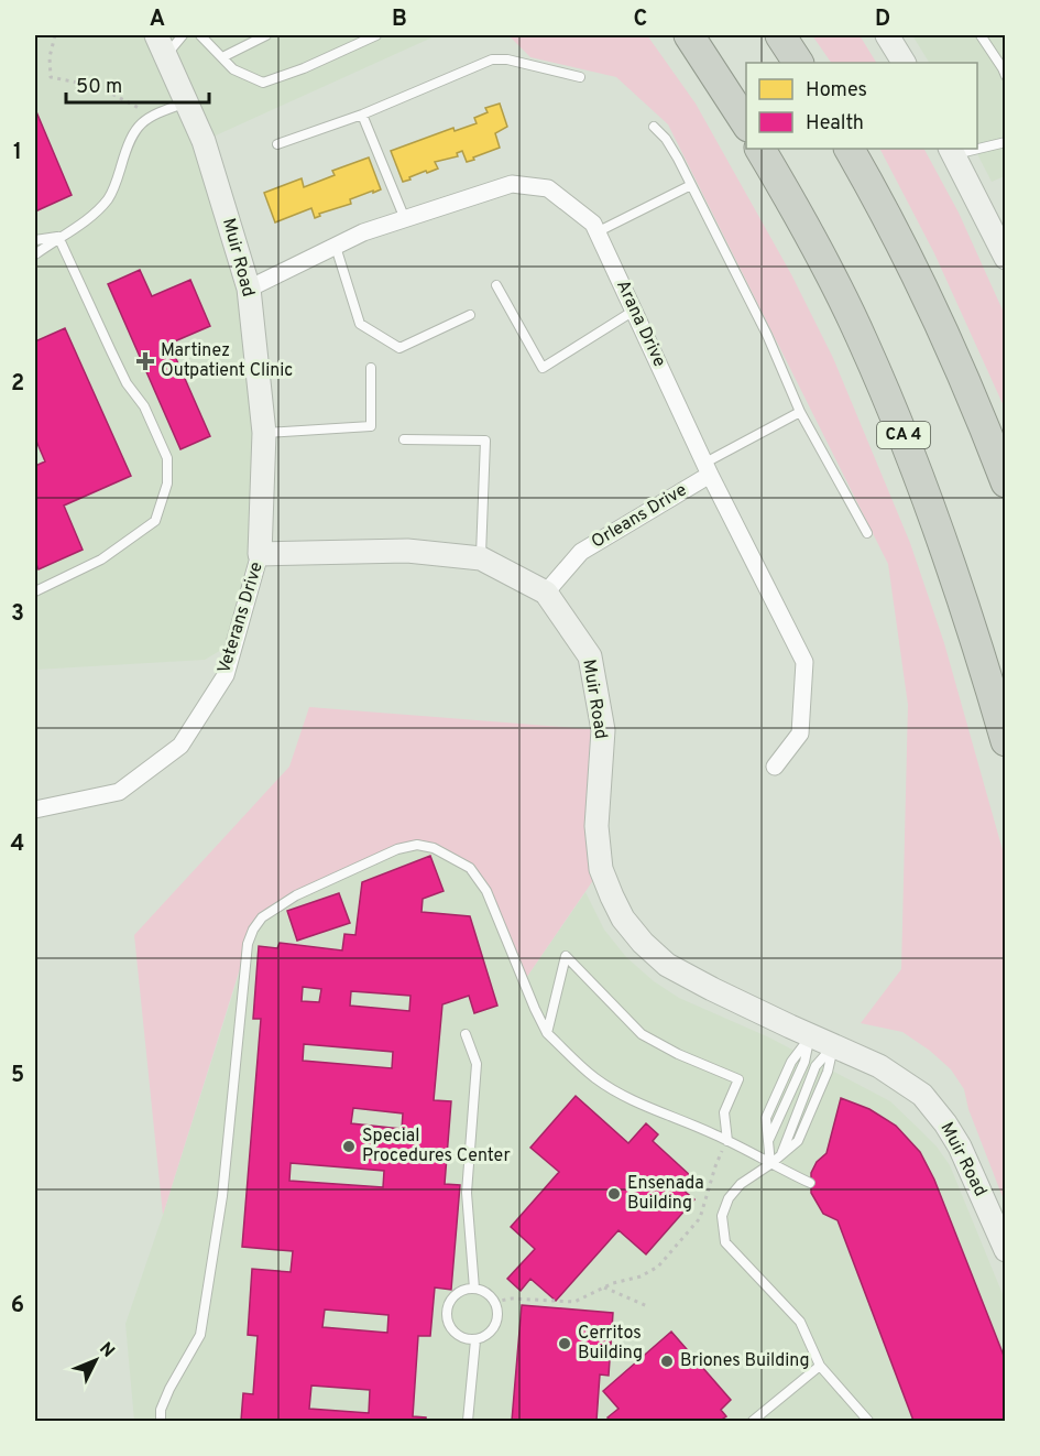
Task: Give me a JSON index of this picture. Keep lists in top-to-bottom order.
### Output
{
  "streets": {
    "highway": ["CA 4"],
    "street": [
      "Muir Road",
      "Arana Drive",
      "Orleans Drive",
      "Veterans Drive"
    ]
  },
  "crossings": [
    ["Muir Road", "Arana Drive"],
    ["Muir Road", "Orleans Drive"],
    ["Muir Road", "Veterans Drive"],
    ["Arana Drive", "Orleans Drive"]
  ],
  "places": {
    "health": ["Martinez Outpatient Clinic"],
    "other": [
      "Special Procedures Center",
      "Ensenada Building",
      "Cerritos Building",
      "Briones Building"
    ]
  },
  "legend": ["Homes", "Health"],
  "scale_bar": "50 m",
  "north": "top right",
  "grid": {
    "columns": [
      "A",
      "B",
      "C",
      "D"
    ],
    "rows": [
      "1",
      "2",
      "3",
      "4",
      "5",
      "6"
    ]
  }
}
